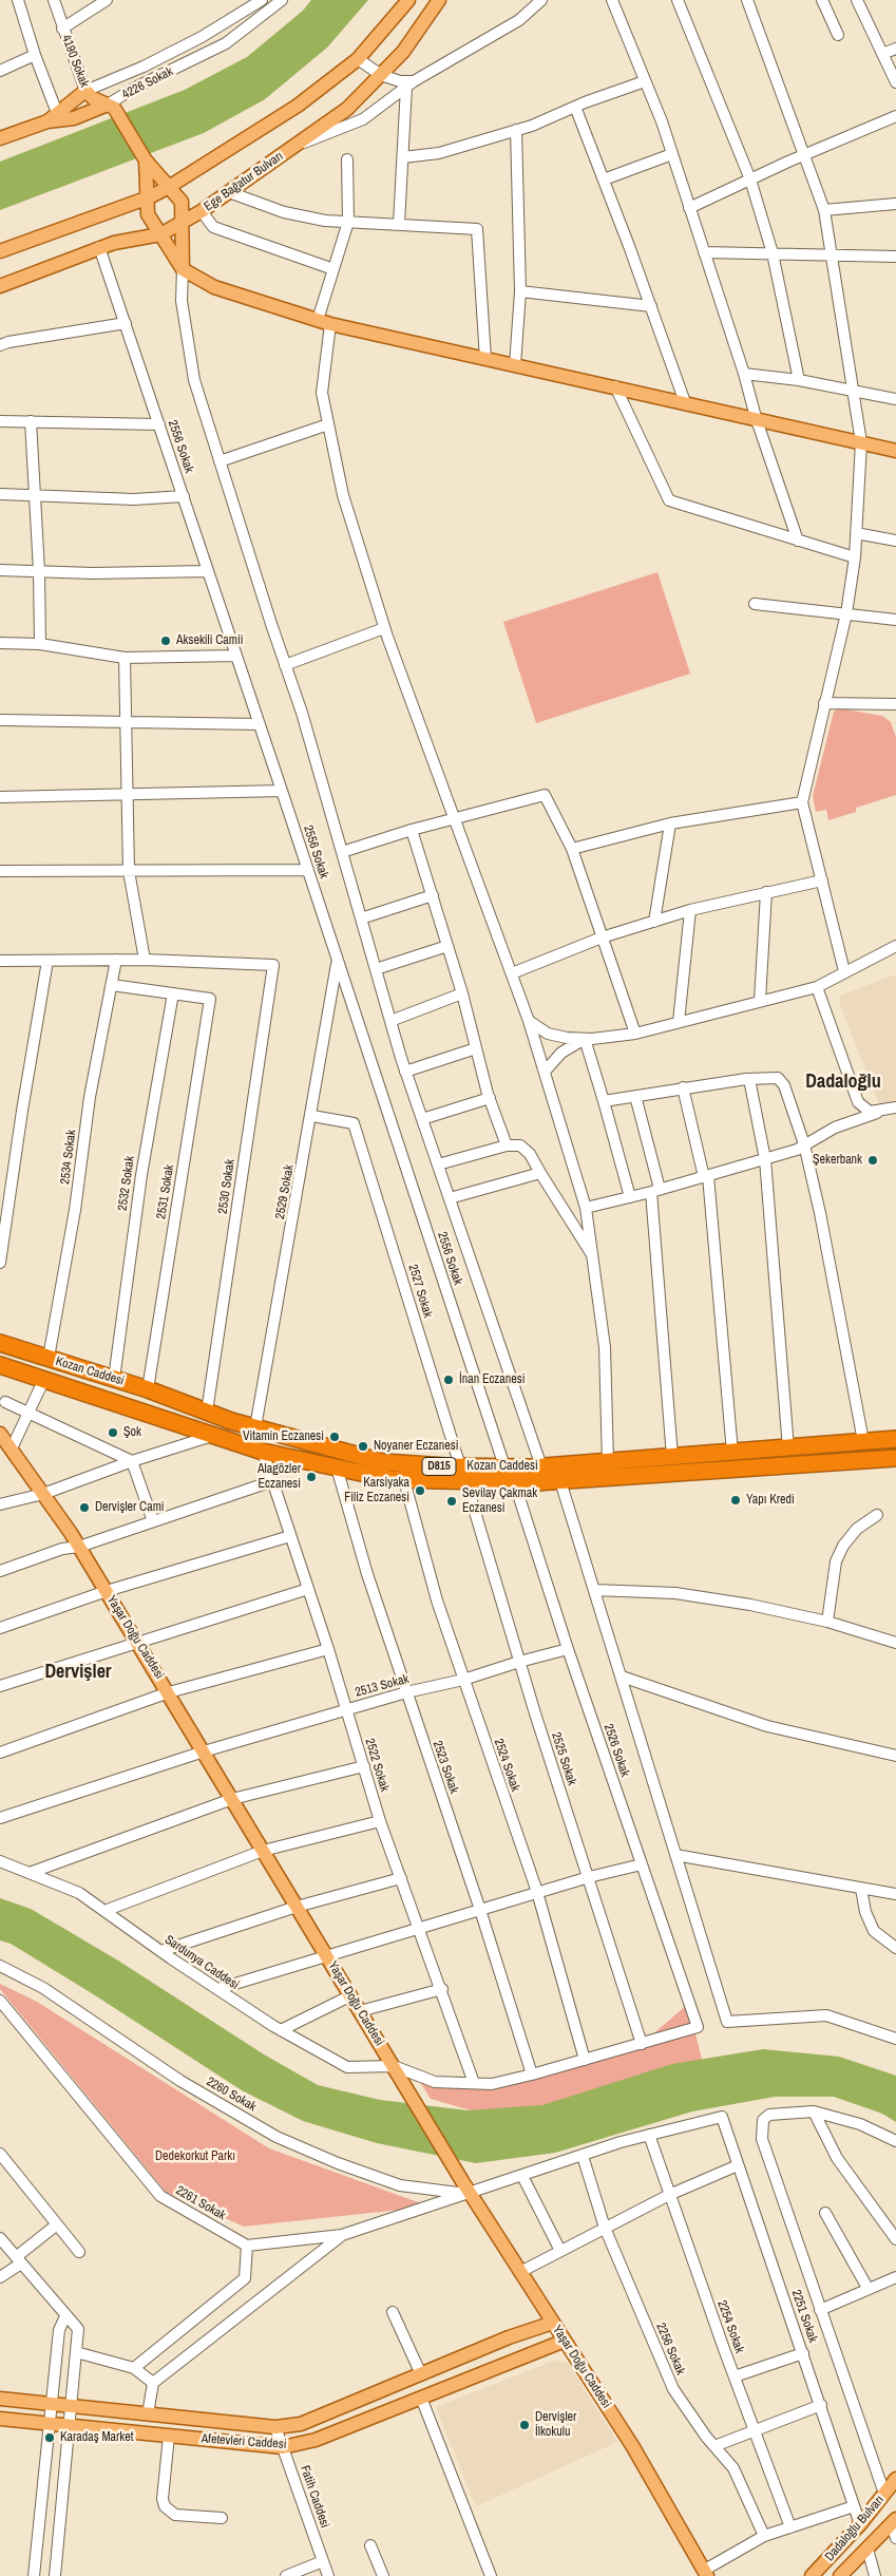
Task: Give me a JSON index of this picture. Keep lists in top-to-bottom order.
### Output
{
  "streets": {
    "highway": ["Kozan Caddesi", "D815"],
    "main road": [
      "4190 Sokak",
      "4226 Sokak",
      "Ege Bağatur Bulvarı",
      "Yaşar Doğu Caddesi",
      "Afetevleri Caddesi",
      "Dadaloğlu Bulvarı"
    ],
    "street": [
      "2556 Sokak",
      "2534 Sokak",
      "2532 Sokak",
      "2530 Sokak",
      "2531 Sokak",
      "2529 Sokak",
      "2527 Sokak",
      "2513 Sokak",
      "2526 Sokak",
      "2525 Sokak",
      "2522 Sokak",
      "2524 Sokak",
      "2523 Sokak",
      "Sardunya Caddesi",
      "2260 Sokak",
      "2261 Sokak",
      "2251 Sokak",
      "2254 Sokak",
      "2256 Sokak",
      "Fatih Caddesi"
    ]
  },
  "crossings": [
    ["4190 Sokak", "4226 Sokak"],
    ["Ege Bağatur Bulvarı", "2556 Sokak"],
    ["2556 Sokak", "2529 Sokak"],
    ["2556 Sokak", "Kozan Caddesi"],
    ["2534 Sokak", "Kozan Caddesi"],
    ["2532 Sokak", "2531 Sokak"],
    ["2532 Sokak", "Kozan Caddesi"],
    ["2530 Sokak", "Kozan Caddesi"],
    ["2531 Sokak", "Kozan Caddesi"],
    ["2529 Sokak", "2527 Sokak"],
    ["2529 Sokak", "Kozan Caddesi"],
    ["2527 Sokak", "Kozan Caddesi"],
    ["2527 Sokak", "2525 Sokak"],
    ["Kozan Caddesi", "2526 Sokak"],
    ["Kozan Caddesi", "2525 Sokak"],
    ["Kozan Caddesi", "2522 Sokak"],
    ["Kozan Caddesi", "2524 Sokak"],
    ["Kozan Caddesi", "2523 Sokak"],
    ["Yaşar Doğu Caddesi", "2513 Sokak"],
    ["Yaşar Doğu Caddesi", "Sardunya Caddesi"],
    ["Yaşar Doğu Caddesi", "2260 Sokak"],
    ["Yaşar Doğu Caddesi", "Afetevleri Caddesi"],
    ["2513 Sokak", "2526 Sokak"],
    ["2513 Sokak", "2525 Sokak"],
    ["2513 Sokak", "2522 Sokak"],
    ["2513 Sokak", "2524 Sokak"],
    ["2513 Sokak", "2523 Sokak"],
    ["2526 Sokak", "2525 Sokak"],
    ["2251 Sokak", "2254 Sokak"],
    ["2251 Sokak", "Dadaloğlu Bulvarı"],
    ["Afetevleri Caddesi", "Fatih Caddesi"]
  ],
  "districts": ["Dadaloğlu", "Dervişler"],
  "parks": ["Dedekorkut Parkı"],
  "places": [
    "Aksekili Camii",
    "Şekerbank",
    "İnan Eczanesi",
    "Şok",
    "Vitamin Eczanesi",
    "Noyaner Eczanesi",
    "Alagözler Eczanesi",
    "Karsiyaka Filiz Eczanesi",
    "Yapı Kredi",
    "Sevilay Çakmak Eczanesi",
    "Dervişler Cami",
    "Dervişler İlkokulu",
    "Karadaş Market"
  ]
}
